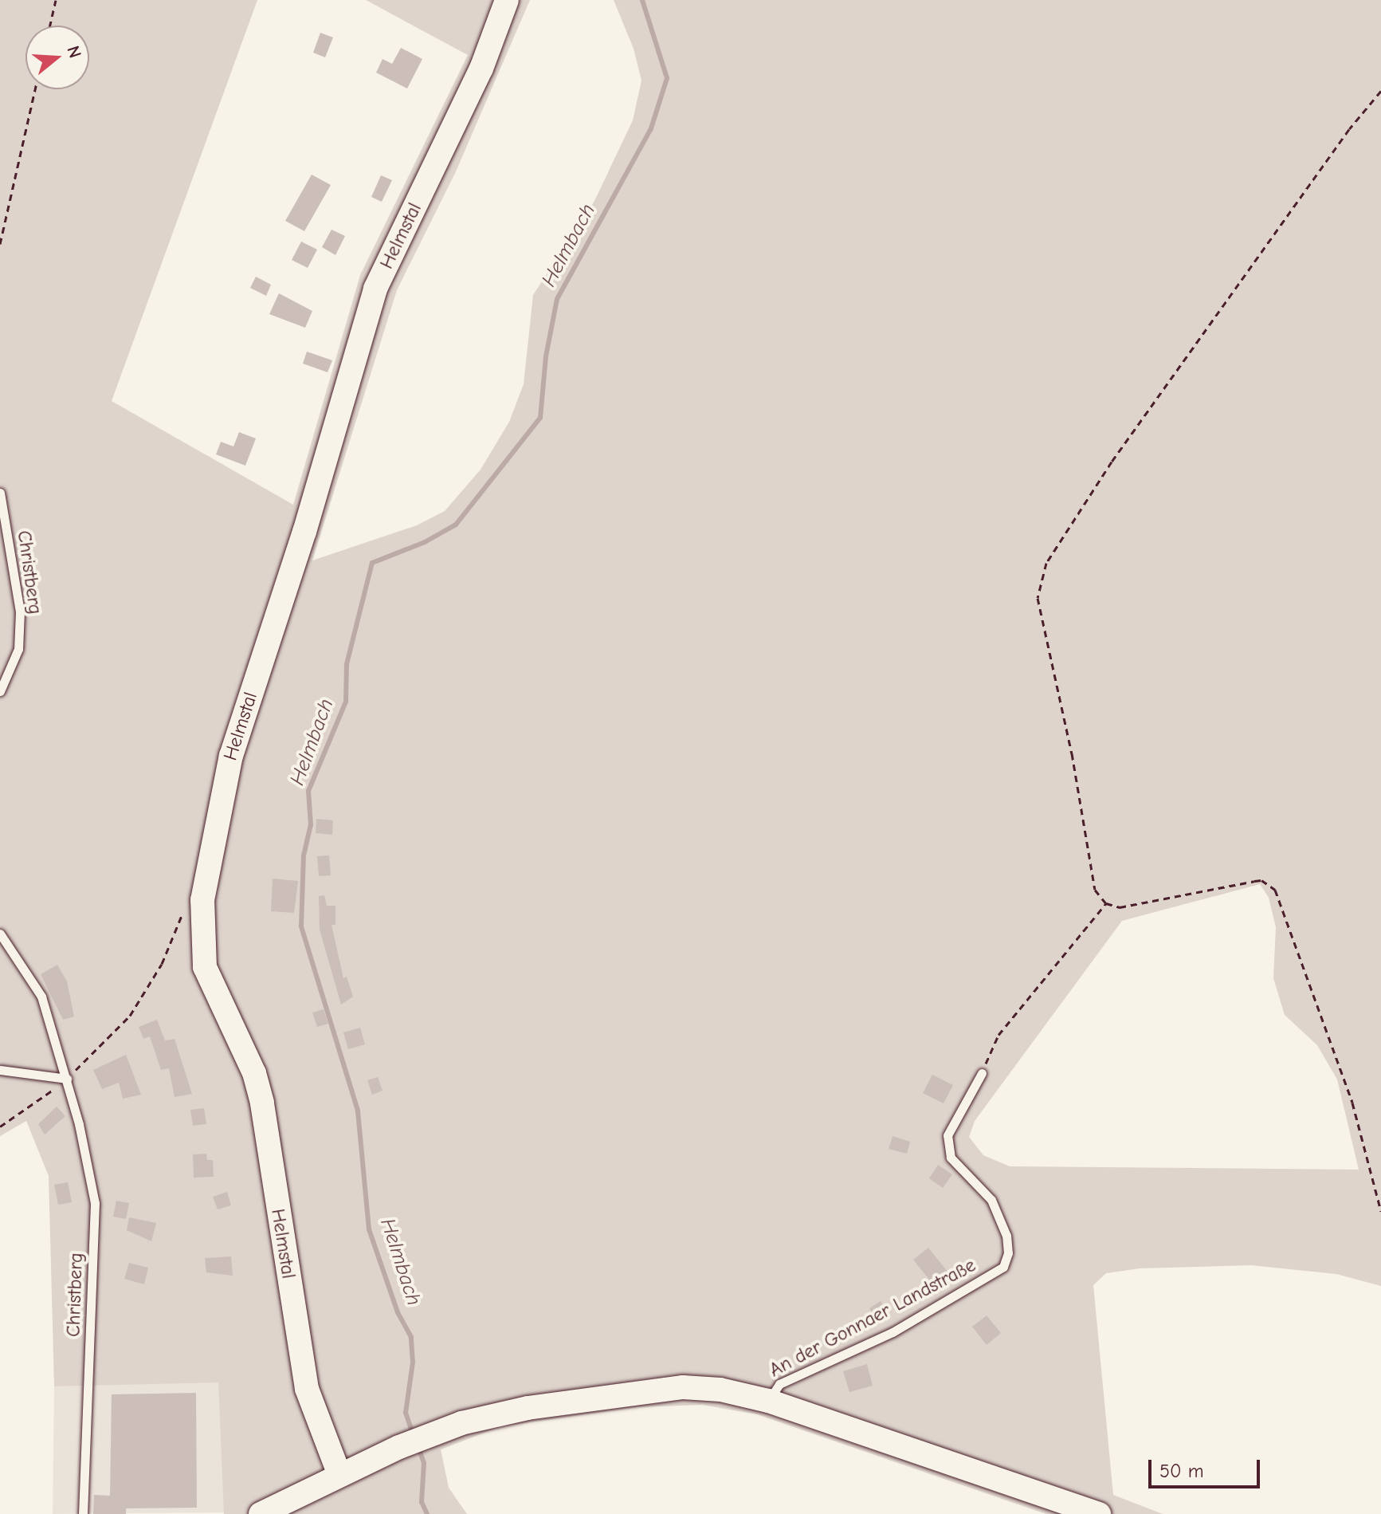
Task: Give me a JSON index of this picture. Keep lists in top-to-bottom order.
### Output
{
  "streets": {
    "main road": ["Helmstal"],
    "lane": ["Christberg", "An der Gonnaer Landstraße"]
  },
  "water": ["Helmbach"],
  "scale_bar": "50 m",
  "north": "right"
}
